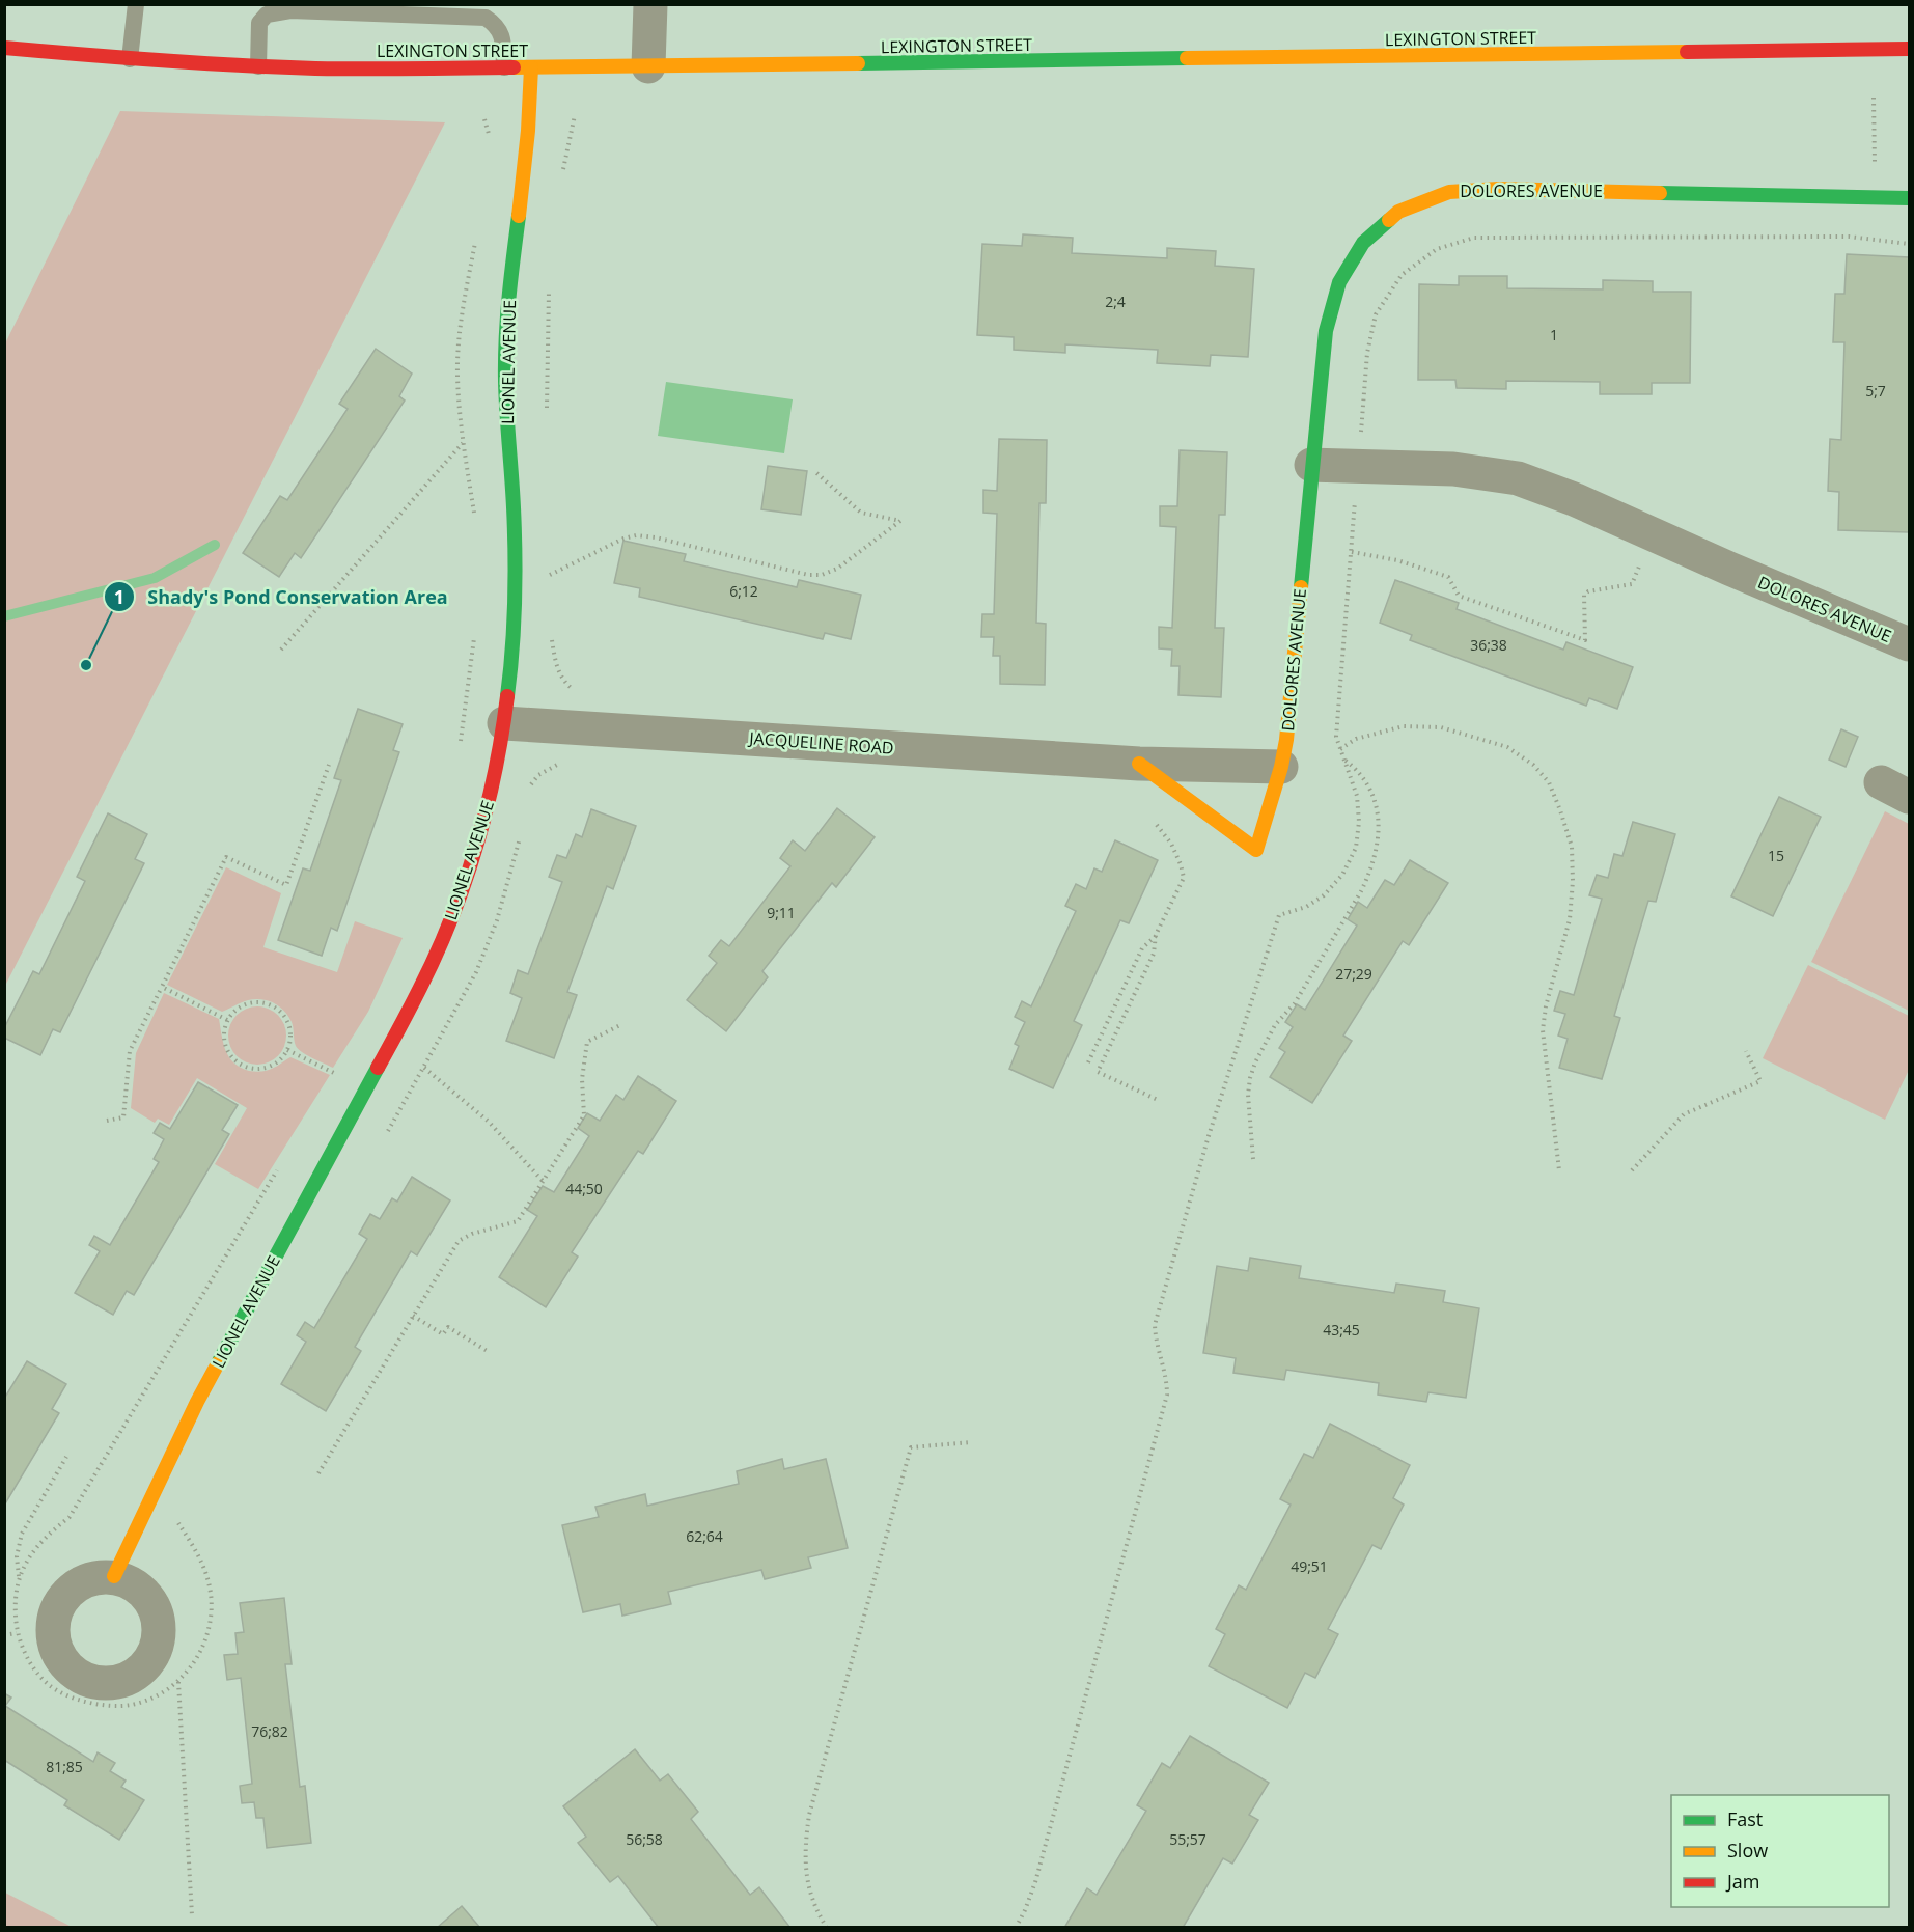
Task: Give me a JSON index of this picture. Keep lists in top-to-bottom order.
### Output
{
  "streets": {
    "street": [
      "LEXINGTON STREET",
      "DOLORES AVENUE",
      "LIONEL AVENUE",
      "JACQUELINE ROAD"
    ]
  },
  "crossings": [
    ["LEXINGTON STREET", "LIONEL AVENUE"],
    ["DOLORES AVENUE", "JACQUELINE ROAD"],
    ["LIONEL AVENUE", "JACQUELINE ROAD"]
  ],
  "places": ["Shady's Pond Conservation Area"],
  "house_numbers": [
    "2;4",
    "1",
    "5;7",
    "6;12",
    "36;38",
    "15",
    "9;11",
    "27;29",
    "44;50",
    "43;45",
    "62;64",
    "49;51",
    "76;82",
    "81;85",
    "56;58",
    "55;57"
  ],
  "legend": ["Fast", "Slow", "Jam"]
}
